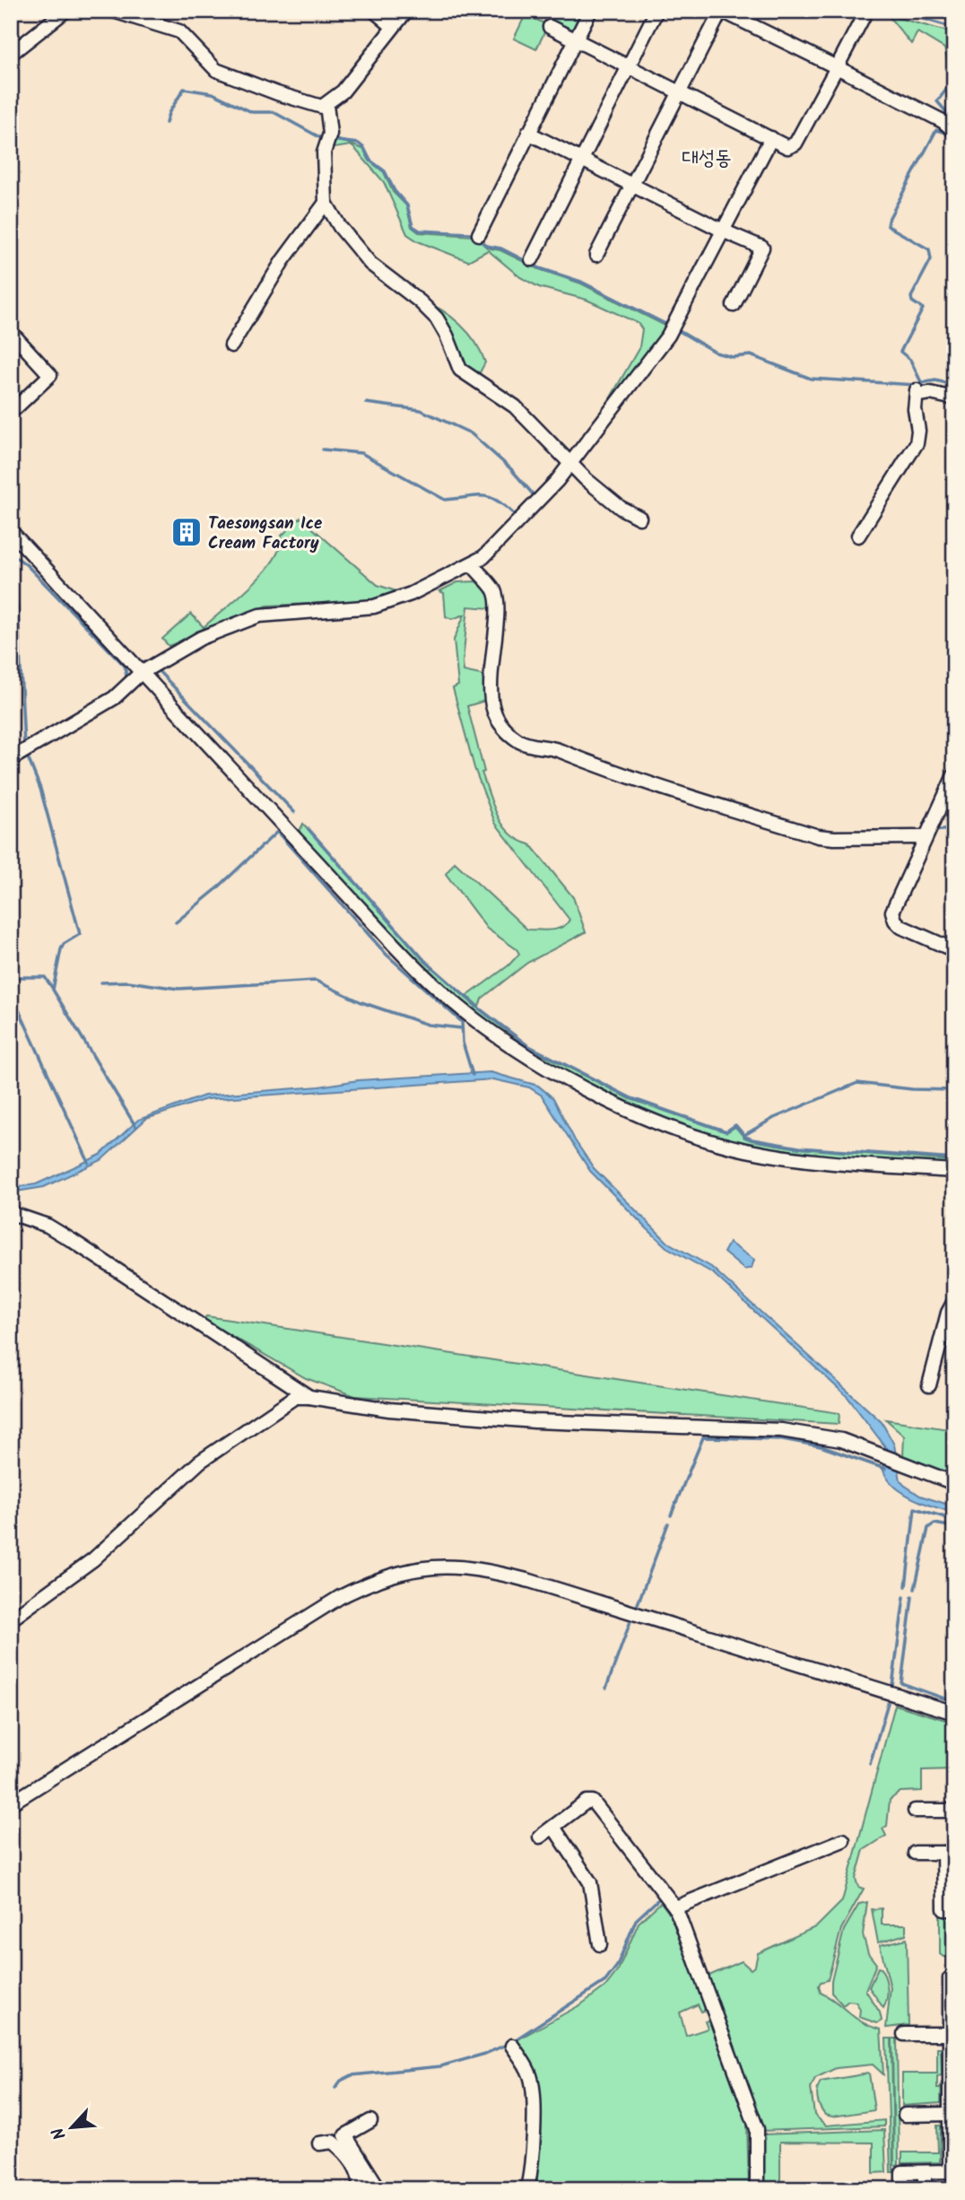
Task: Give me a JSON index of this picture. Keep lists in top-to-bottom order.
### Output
{
  "districts": ["대성동"],
  "places": {
    "building": ["Taesongsan Ice Cream Factory"]
  },
  "north": "bottom left"
}
